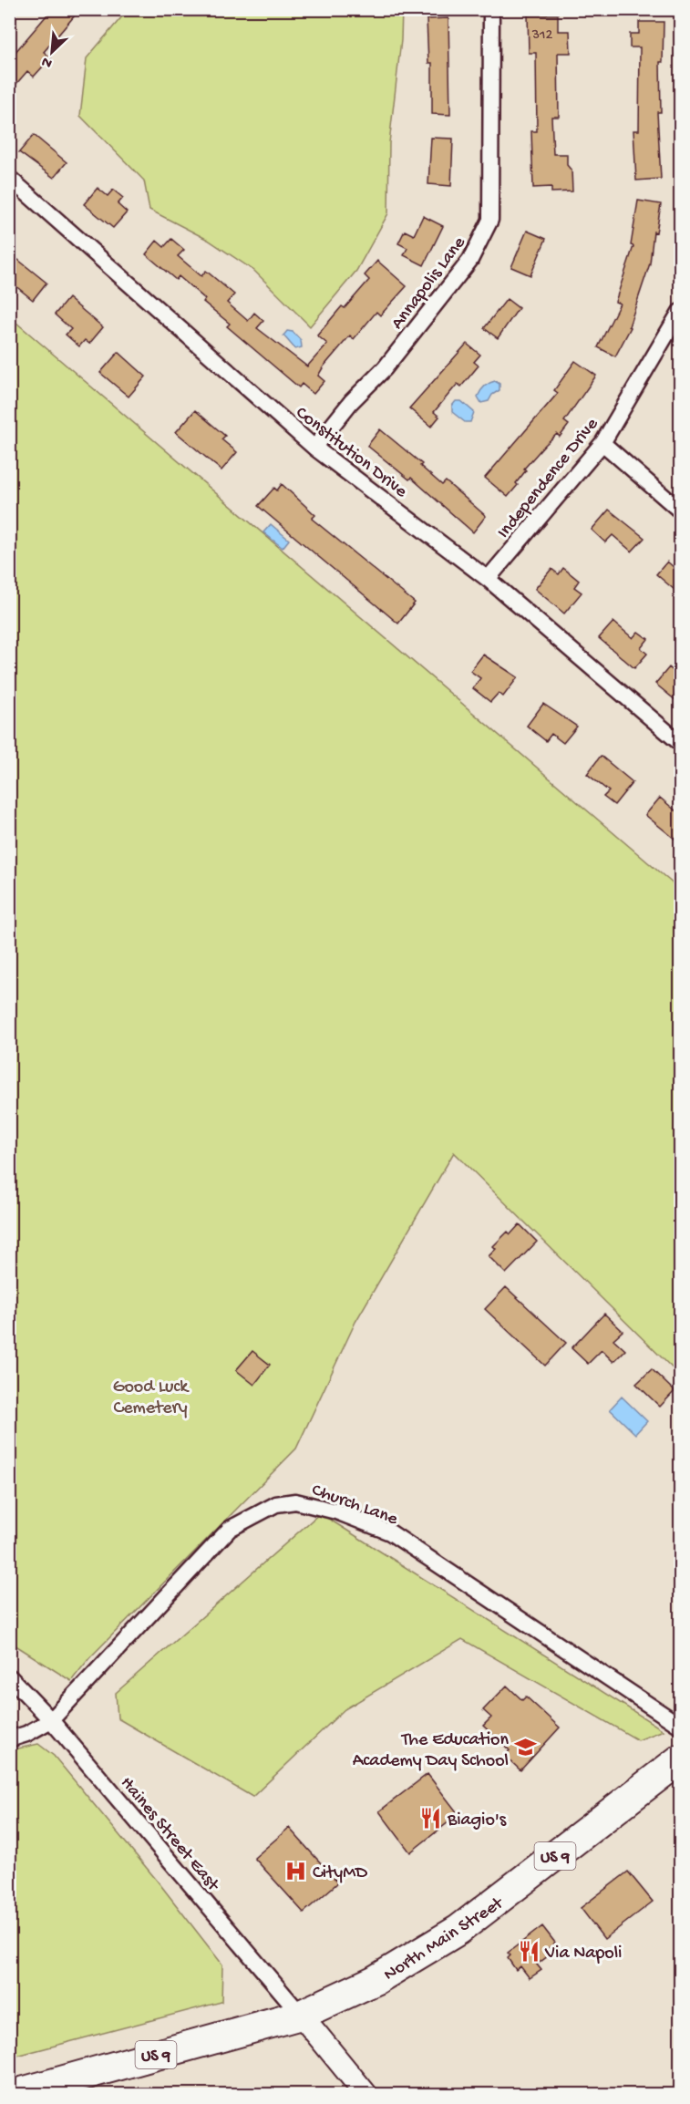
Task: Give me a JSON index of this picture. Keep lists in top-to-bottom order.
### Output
{
  "streets": {
    "highway": ["US 9", "North Main Street"],
    "street": [
      "Annapolis Lane",
      "Constitution Drive",
      "Independence Drive",
      "Church Lane",
      "Haines Street East"
    ]
  },
  "crossings": [
    ["Annapolis Lane", "Constitution Drive"],
    ["Constitution Drive", "Independence Drive"],
    ["Church Lane", "Haines Street East"],
    ["Haines Street East", "North Main Street"]
  ],
  "parks": ["Good Luck Cemetery"],
  "places": {
    "school or university": ["The Education Academy Day School"],
    "restaurant": ["Biagio's", "Via Napoli"],
    "hospital": ["CityMD"]
  },
  "house_numbers": ["312"],
  "north": "bottom left"
}
